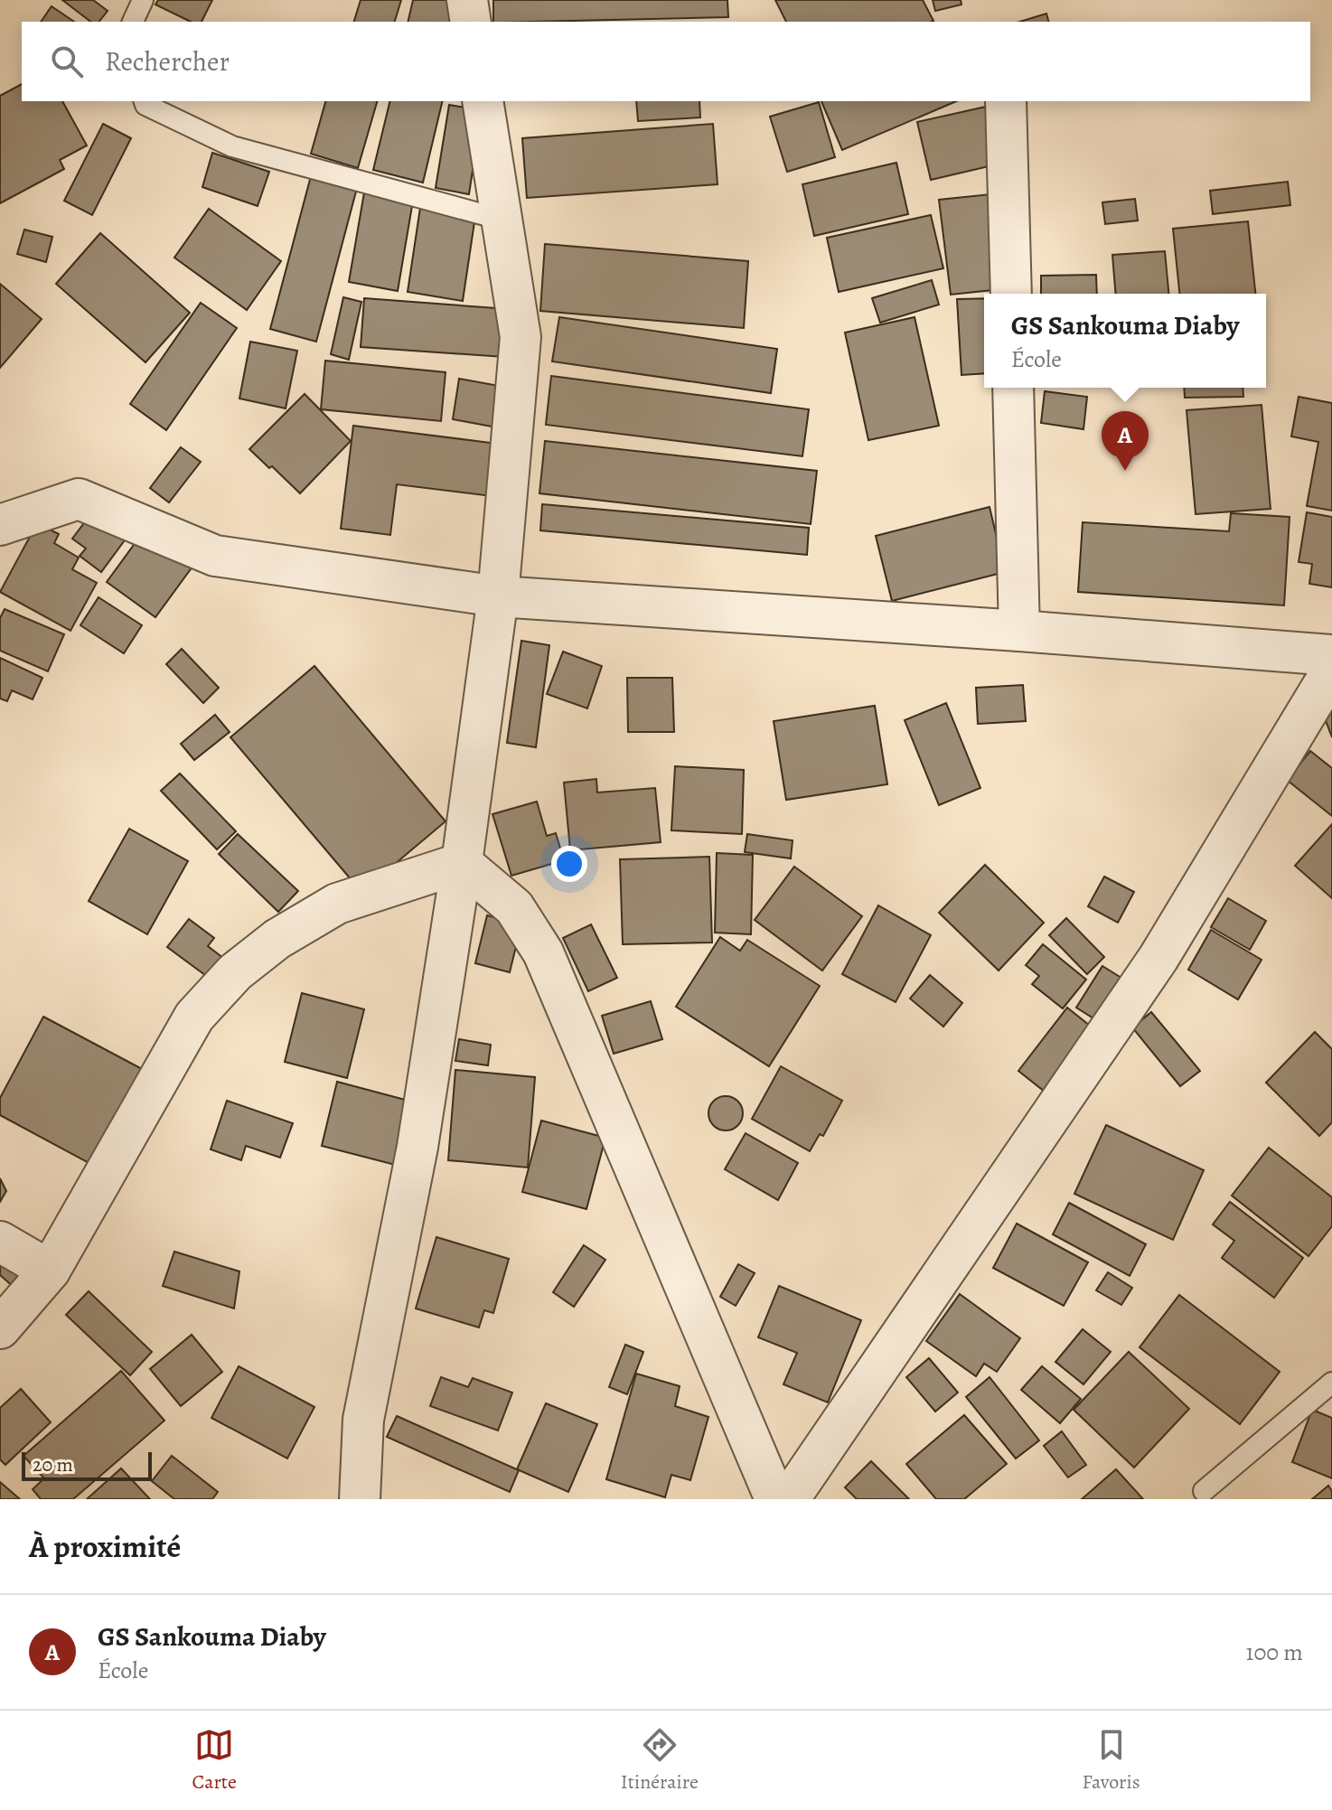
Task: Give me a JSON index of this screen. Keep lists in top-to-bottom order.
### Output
{
  "scale_bar": "20 m",
  "page": {
    "search": "Rechercher",
    "popup": ["GS Sankouma Diaby", "École"],
    "pins": "A",
    "scale": "20 m",
    "heading": "À proximité",
    "list": [
      {
        "mark": "A",
        "name": "GS Sankouma Diaby",
        "note": "École",
        "value": "100 m"
      }
    ],
    "nav": ["Carte", "Itinéraire", "Favoris"]
  }
}
